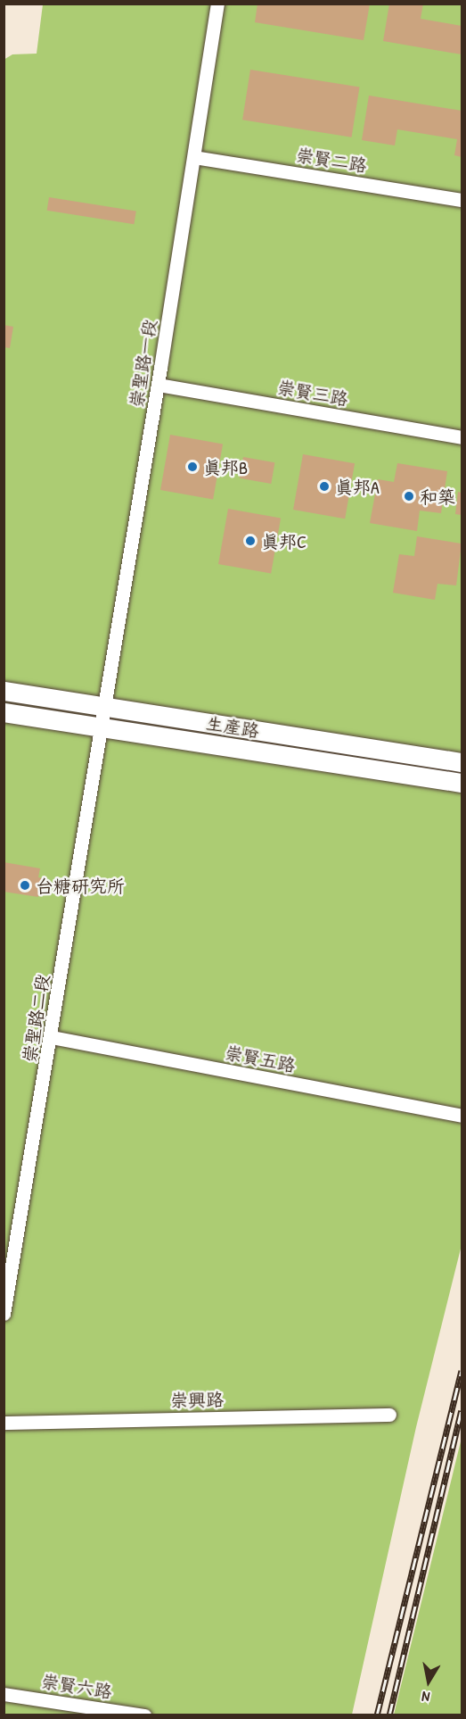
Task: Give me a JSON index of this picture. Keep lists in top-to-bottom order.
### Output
{
  "streets": {
    "street": [
      "崇賢二路",
      "崇聖路一段",
      "崇賢三路",
      "生產路",
      "崇聖路二段",
      "崇賢五路",
      "崇興路",
      "崇賢六路"
    ]
  },
  "crossings": [
    ["崇賢二路", "崇聖路一段"],
    ["崇聖路一段", "崇賢三路"],
    ["崇聖路一段", "生產路"],
    ["崇聖路一段", "崇聖路二段"],
    ["生產路", "崇聖路二段"],
    ["崇聖路二段", "崇賢五路"]
  ],
  "places": [
    "真邦B",
    "真邦A",
    "和築",
    "真邦C",
    "台糖研究所"
  ],
  "north": "bottom"
}
